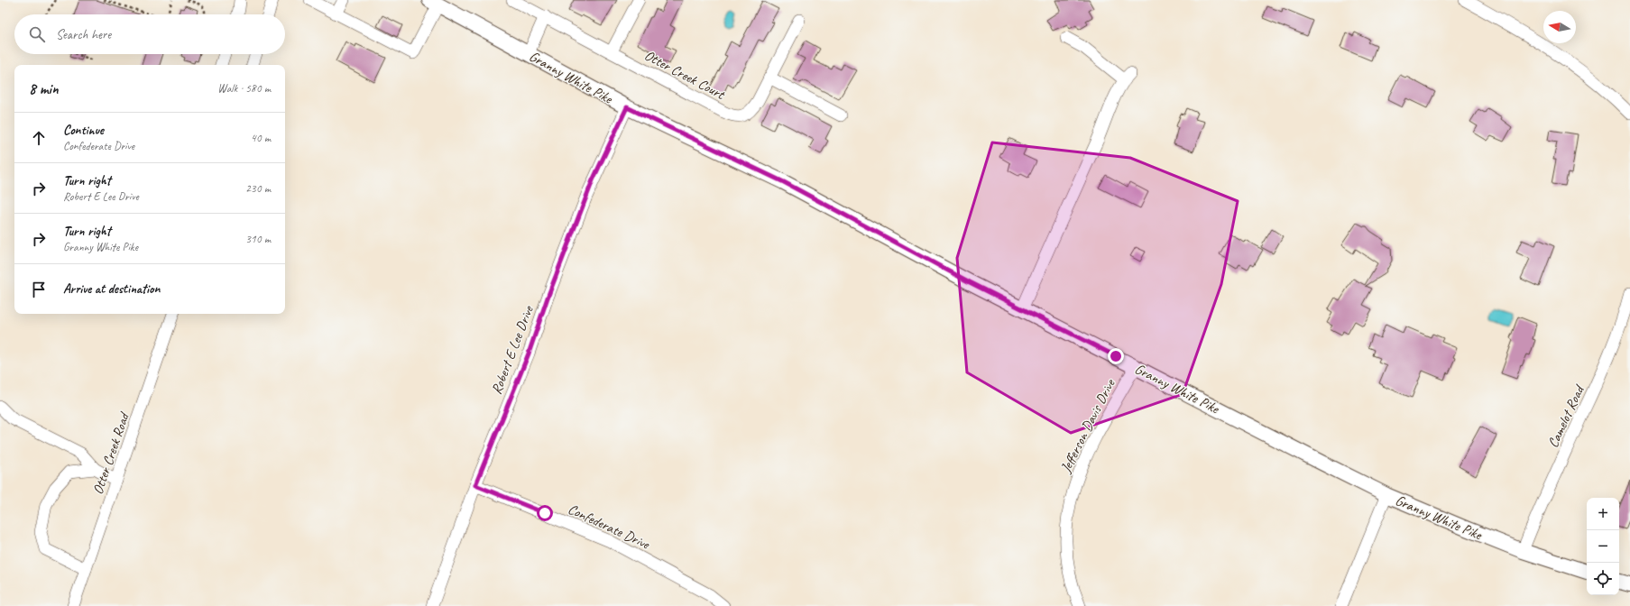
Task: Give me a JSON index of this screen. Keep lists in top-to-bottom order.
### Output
{
  "streets": {
    "main road": ["Granny White Pike"],
    "street": [
      "Otter Creek Court",
      "Robert E Lee Drive",
      "Camelot Road",
      "Jefferson Davis Drive",
      "Otter Creek Road",
      "Confederate Drive"
    ]
  },
  "crossings": [
    ["Granny White Pike", "Robert E Lee Drive"],
    ["Granny White Pike", "Camelot Road"],
    ["Granny White Pike", "Jefferson Davis Drive"],
    ["Robert E Lee Drive", "Confederate Drive"]
  ],
  "north": "left",
  "page": {
    "search": "Search here",
    "heading": ["8 min", "Walk · 580 m"],
    "list": [
      ["Continue", "Confederate Drive", "40 m"],
      ["Turn right", "Robert E Lee Drive", "230 m"],
      ["Turn right", "Granny White Pike", "310 m"],
      "Arrive at destination"
    ],
    "map_buttons": ["+", "−"]
  }
}
